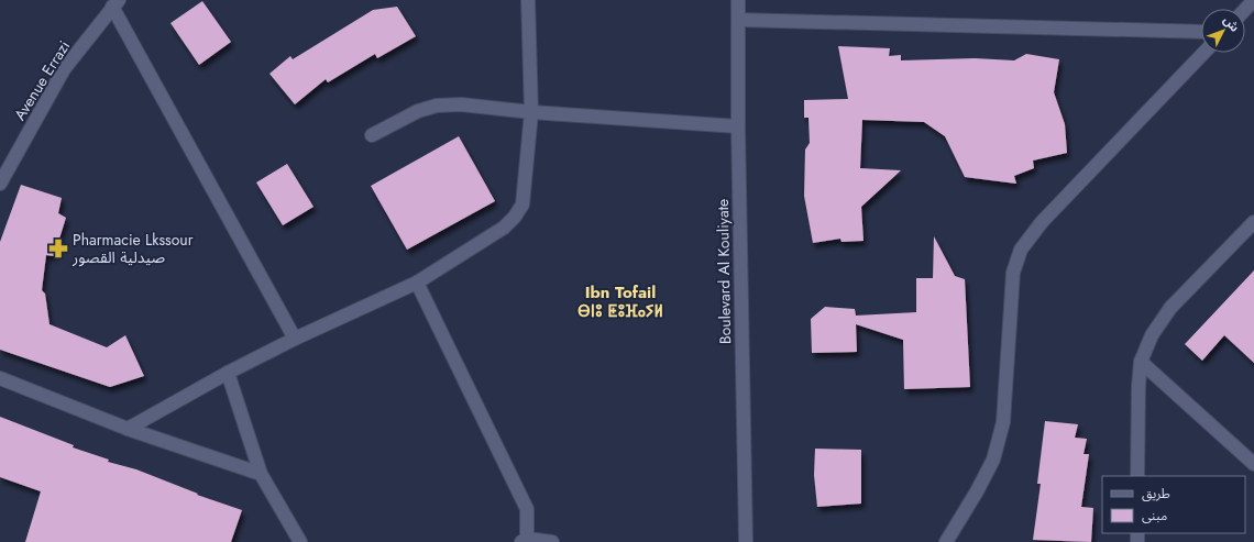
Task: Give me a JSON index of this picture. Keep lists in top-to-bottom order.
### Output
{
  "streets": {
    "street": ["Avenue Errazi", "Boulevard Al Kouliyate"]
  },
  "districts": ["Ibn Tofail ⴱⵏⵓ ⵟⵓⴼⴰⵢⵍ"],
  "places": {
    "pharmacy": ["Pharmacie Lkssour صيدلية القصور"]
  },
  "legend": ["طريق", "مبنى"],
  "north": "top right"
}
